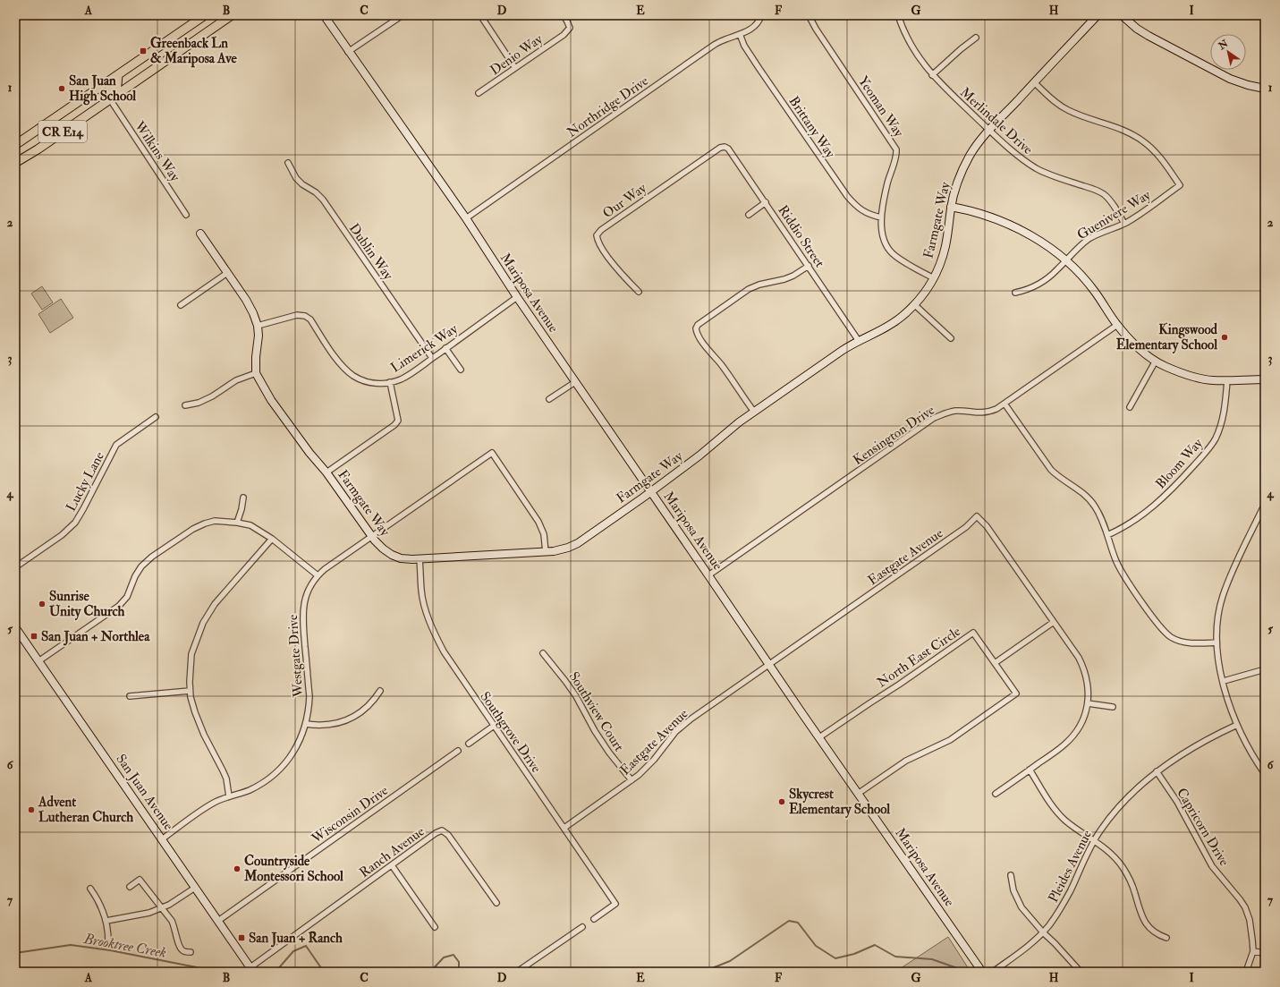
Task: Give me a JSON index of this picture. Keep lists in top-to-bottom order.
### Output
{
  "streets": {
    "main road": ["CR E14"],
    "street": [
      "Denio Way",
      "Northridge Drive",
      "Yeoman Way",
      "Merlindale Drive",
      "Brittany Way",
      "Wilkins Way",
      "Our Way",
      "Guenivere Way",
      "Farmgate Way",
      "Riddio Street",
      "Dublin Way",
      "Mariposa Avenue",
      "Limerick Way",
      "Kensington Drive",
      "Bloom Way",
      "Lucky Lane",
      "Eastgate Avenue",
      "Westgate Drive",
      "North East Circle",
      "Southview Court",
      "Southgrove Drive",
      "San Juan Avenue",
      "Wisconsin Drive",
      "Capricorn Drive",
      "Ranch Avenue",
      "Pleides Avenue"
    ]
  },
  "crossings": [
    ["Northridge Drive", "Brittany Way"],
    ["Northridge Drive", "Mariposa Avenue"],
    ["Yeoman Way", "Brittany Way"],
    ["Yeoman Way", "Farmgate Way"],
    ["Merlindale Drive", "Guenivere Way"],
    ["Merlindale Drive", "Farmgate Way"],
    ["CR E14", "Wilkins Way"],
    ["Our Way", "Riddio Street"],
    ["Guenivere Way", "Farmgate Way"],
    ["Farmgate Way", "Riddio Street"],
    ["Farmgate Way", "Mariposa Avenue"],
    ["Farmgate Way", "Westgate Drive"],
    ["Farmgate Way", "Southgrove Drive"],
    ["Dublin Way", "Limerick Way"],
    ["Mariposa Avenue", "Limerick Way"],
    ["Mariposa Avenue", "Kensington Drive"],
    ["Mariposa Avenue", "Eastgate Avenue"],
    ["Mariposa Avenue", "North East Circle"],
    ["Eastgate Avenue", "Southview Court"],
    ["Eastgate Avenue", "Southgrove Drive"],
    ["Westgate Drive", "San Juan Avenue"],
    ["San Juan Avenue", "Wisconsin Drive"],
    ["San Juan Avenue", "Ranch Avenue"],
    ["Capricorn Drive", "Pleides Avenue"]
  ],
  "water": ["Brooktree Creek"],
  "places": {
    "transit": ["Greenback Ln & Mariposa Ave", "San Juan + Northlea", "San Juan + Ranch"],
    "other": [
      "San Juan High School",
      "Kingswood Elementary School",
      "Sunrise Unity Church",
      "Skycrest Elementary School",
      "Advent Lutheran Church",
      "Countryside Montessori School"
    ]
  },
  "north": "top left",
  "grid": {
    "columns": [
      "A",
      "B",
      "C",
      "D",
      "E",
      "F",
      "G",
      "H",
      "I"
    ],
    "rows": [
      "1",
      "2",
      "3",
      "4",
      "5",
      "6",
      "7"
    ]
  }
}
